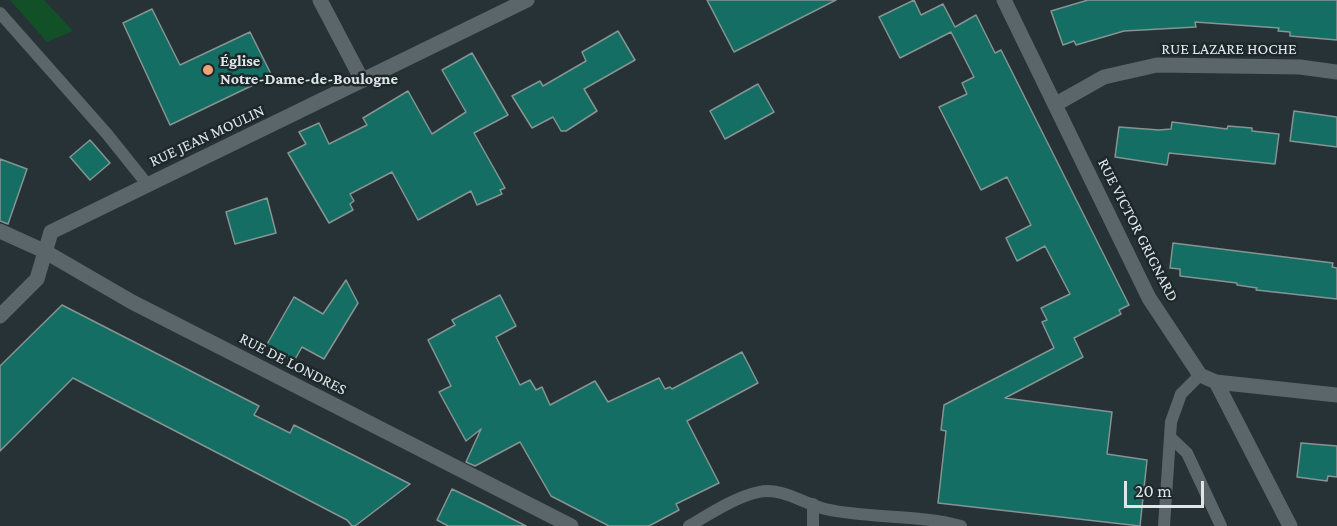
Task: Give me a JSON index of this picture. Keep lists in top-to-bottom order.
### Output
{
  "streets": {
    "street": [
      "RUE LAZARE HOCHE",
      "RUE JEAN MOULIN",
      "RUE VICTOR GRIGNARD",
      "RUE DE LONDRES"
    ]
  },
  "crossings": [
    ["RUE LAZARE HOCHE", "RUE VICTOR GRIGNARD"],
    ["RUE JEAN MOULIN", "RUE DE LONDRES"]
  ],
  "places": ["Église Notre-Dame-de-Boulogne"],
  "scale_bar": "20 m"
}
